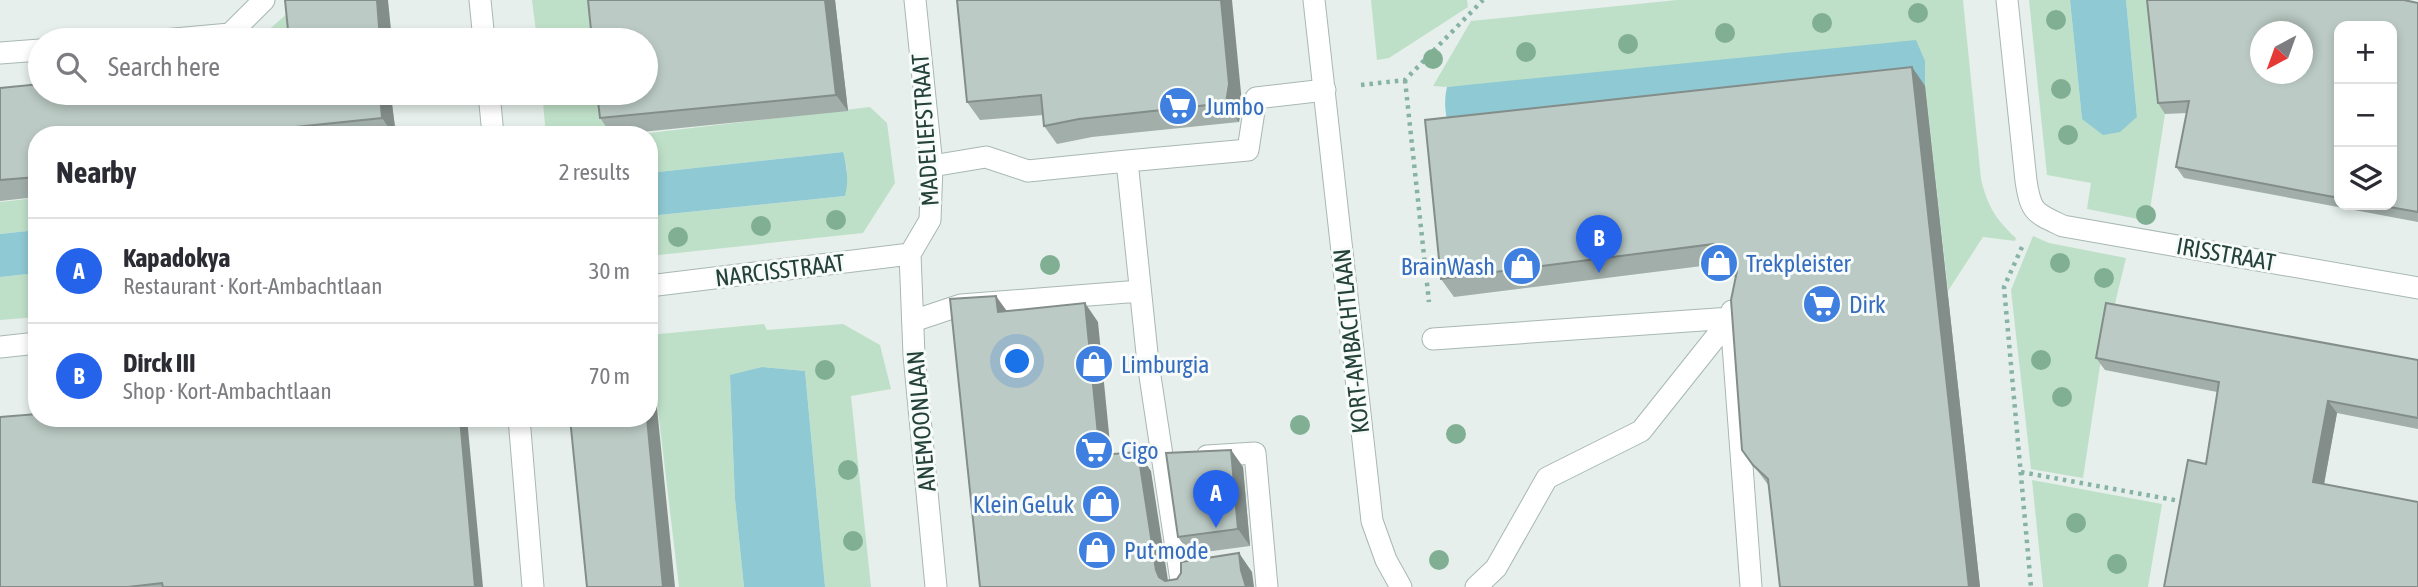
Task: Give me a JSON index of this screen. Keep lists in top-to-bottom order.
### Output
{
  "streets": {
    "street": [
      "MADELIEFSTRAAT",
      "IRISSTRAAT",
      "NARCISSTRAAT",
      "KORT-AMBACHTLAAN",
      "ANEMOONLAAN"
    ]
  },
  "crossings": [
    ["MADELIEFSTRAAT", "NARCISSTRAAT"],
    ["MADELIEFSTRAAT", "ANEMOONLAAN"],
    ["NARCISSTRAAT", "ANEMOONLAAN"]
  ],
  "places": {
    "supermarket": ["Jumbo", "Dirk", "Cigo"],
    "shop": [
      "Trekpleister",
      "BrainWash",
      "Limburgia",
      "Klein Geluk",
      "Put mode"
    ]
  },
  "north": "bottom left",
  "page": {
    "map_buttons": ["+", "−"],
    "search": "Search here",
    "heading": ["Nearby", "2 results"],
    "pins": ["B", "A"],
    "list": [
      {
        "mark": "A",
        "name": "Kapadokya",
        "note": "Restaurant · Kort-Ambachtlaan",
        "value": "30 m"
      },
      {
        "mark": "B",
        "name": "Dirck III",
        "note": "Shop · Kort-Ambachtlaan",
        "value": "70 m"
      }
    ]
  }
}
